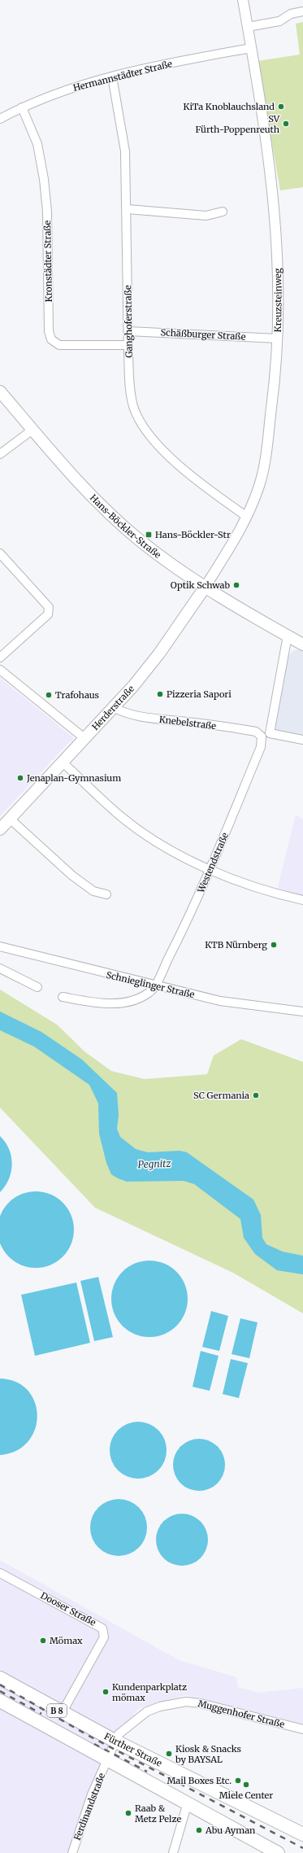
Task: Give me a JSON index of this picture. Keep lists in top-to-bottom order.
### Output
{
  "streets": {
    "main road": [
      "Hans-Böckler-Straße",
      "Herderstraße",
      "B 8",
      "Fürther Straße"
    ],
    "street": [
      "Hermannstädter Straße",
      "Kronstädter Straße",
      "Kreuzsteinweg",
      "Ganghoferstraße",
      "Schäßburger Straße",
      "Knebelstraße",
      "Westendstraße",
      "Schnieglinger Straße",
      "Dooser Straße",
      "Muggenhofer Straße",
      "Ferdinandstraße"
    ]
  },
  "crossings": [
    ["Hermannstädter Straße", "Kronstädter Straße"],
    ["Hermannstädter Straße", "Kreuzsteinweg"],
    ["Hermannstädter Straße", "Ganghoferstraße"],
    ["Kronstädter Straße", "Ganghoferstraße"],
    ["Kreuzsteinweg", "Ganghoferstraße"],
    ["Kreuzsteinweg", "Schäßburger Straße"],
    ["Kreuzsteinweg", "Hans-Böckler-Straße"],
    ["Kreuzsteinweg", "Herderstraße"],
    ["Ganghoferstraße", "Schäßburger Straße"],
    ["Hans-Böckler-Straße", "Herderstraße"],
    ["Hans-Böckler-Straße", "Westendstraße"],
    ["Herderstraße", "Knebelstraße"],
    ["Knebelstraße", "Westendstraße"],
    ["Westendstraße", "Schnieglinger Straße"],
    ["Dooser Straße", "Fürther Straße"],
    ["B 8", "Muggenhofer Straße"],
    ["B 8", "Ferdinandstraße"],
    ["Muggenhofer Straße", "Fürther Straße"],
    ["Muggenhofer Straße", "Ferdinandstraße"]
  ],
  "water": ["Pegnitz"],
  "places": {
    "other": [
      "KiTa Knoblauchsland",
      "SV Fürth-Poppenreuth",
      "Optik Schwab",
      "Pizzeria Sapori",
      "Trafohaus",
      "Jenaplan-Gymnasium",
      "KTB Nürnberg",
      "SC Germania",
      "Mömax",
      "Kundenparkplatz mömax",
      "Kiosk & Snacks by BAYSAL",
      "Mail Boxes Etc.",
      "Miele Center",
      "Raab & Metz Pelze",
      "Abu Ayman"
    ],
    "transit": ["Hans-Böckler-Str"]
  }
}
